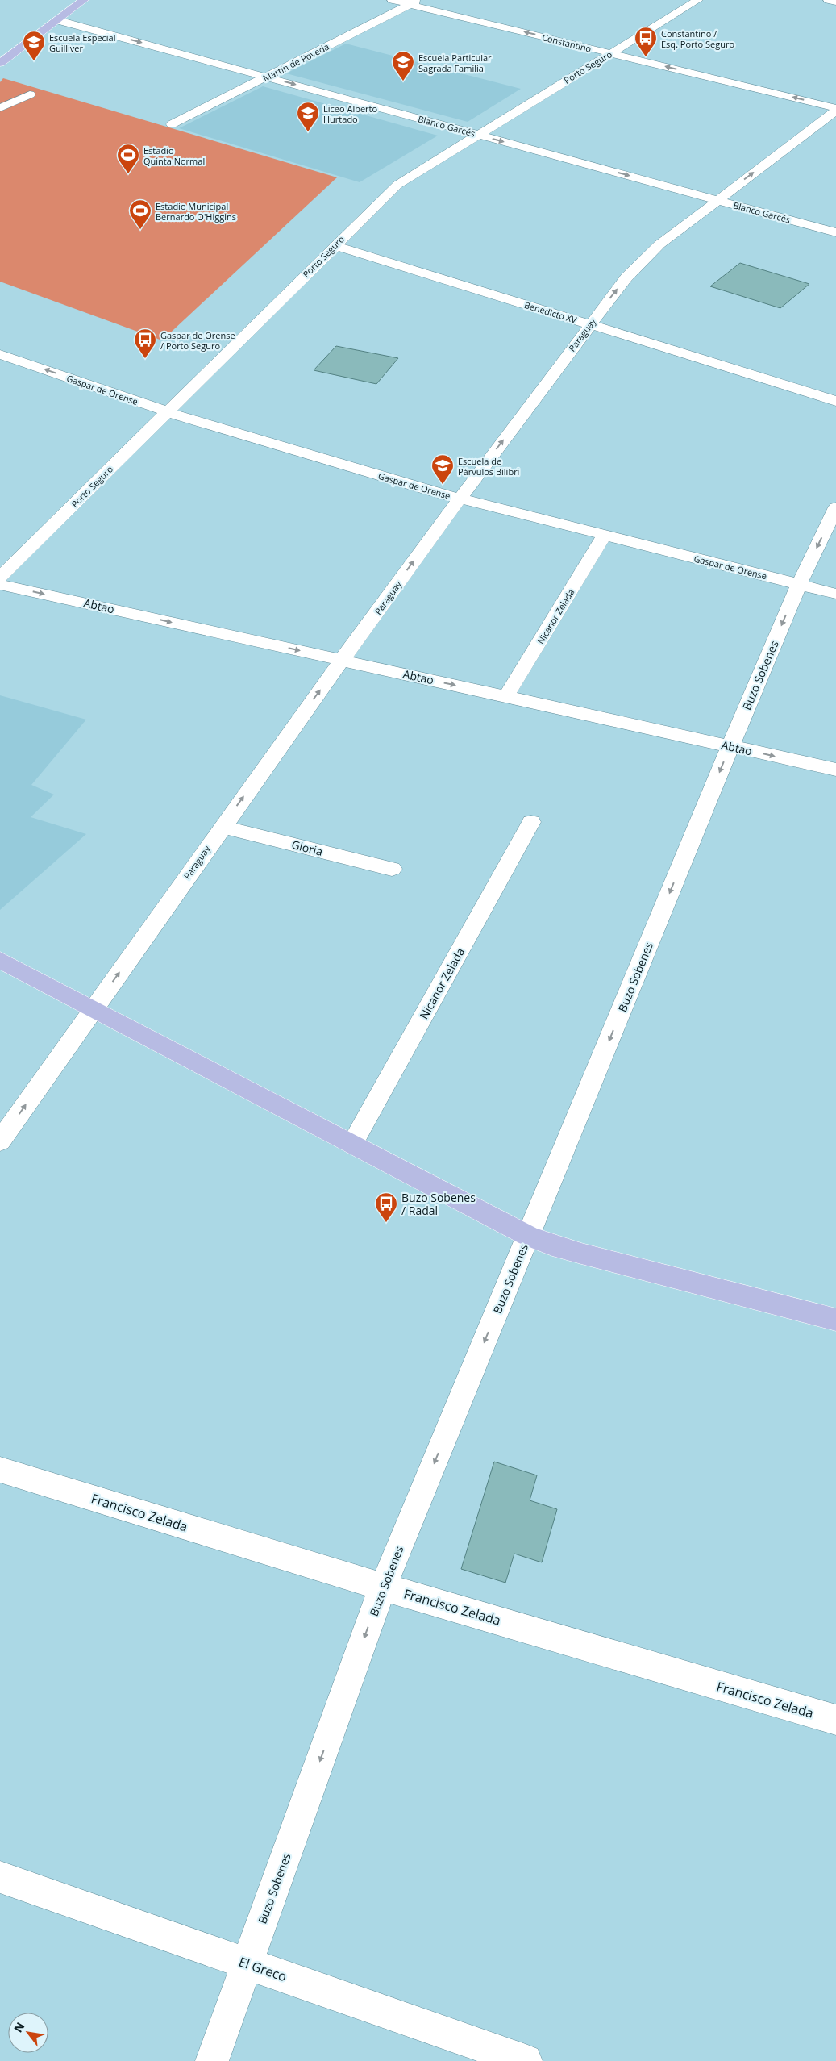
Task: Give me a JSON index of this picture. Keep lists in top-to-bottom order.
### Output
{
  "streets": {
    "street": [
      "Constantino",
      "Martín de Poveda",
      "Porto Seguro",
      "Blanco Garcés",
      "Benedicto XV",
      "Paraguay",
      "Gaspar de Orense",
      "Abtao",
      "Nicanor Zelada",
      "Buzo Sobenes",
      "Gloria",
      "Francisco Zelada",
      "El Greco"
    ]
  },
  "crossings": [
    ["Constantino", "Martín de Poveda"],
    ["Constantino", "Porto Seguro"],
    ["Constantino", "Paraguay"],
    ["Martín de Poveda", "Blanco Garcés"],
    ["Porto Seguro", "Blanco Garcés"],
    ["Porto Seguro", "Benedicto XV"],
    ["Porto Seguro", "Gaspar de Orense"],
    ["Blanco Garcés", "Paraguay"],
    ["Benedicto XV", "Paraguay"],
    ["Paraguay", "Gaspar de Orense"],
    ["Paraguay", "Abtao"],
    ["Paraguay", "Gloria"],
    ["Gaspar de Orense", "Nicanor Zelada"],
    ["Gaspar de Orense", "Buzo Sobenes"],
    ["Abtao", "Nicanor Zelada"],
    ["Abtao", "Buzo Sobenes"],
    ["Buzo Sobenes", "Francisco Zelada"],
    ["Buzo Sobenes", "El Greco"]
  ],
  "one_way": [
    "Constantino",
    "Blanco Garcés",
    "Paraguay",
    "Abtao",
    "Buzo Sobenes"
  ],
  "places": {
    "bus stop": ["Constantino / Esq. Porto Seguro", "Gaspar de Orense / Porto Seguro", "Buzo Sobenes / Radal"],
    "school or university": [
      "Escuela Especial Guilliver",
      "Escuela Particular Sagrada Familia",
      "Liceo Alberto Hurtado",
      "Escuela de Párvulos Bilibri"
    ],
    "sports": ["Estadio Quinta Normal", "Estadio Municipal Bernardo O'Higgins"]
  },
  "north": "top left"
}
